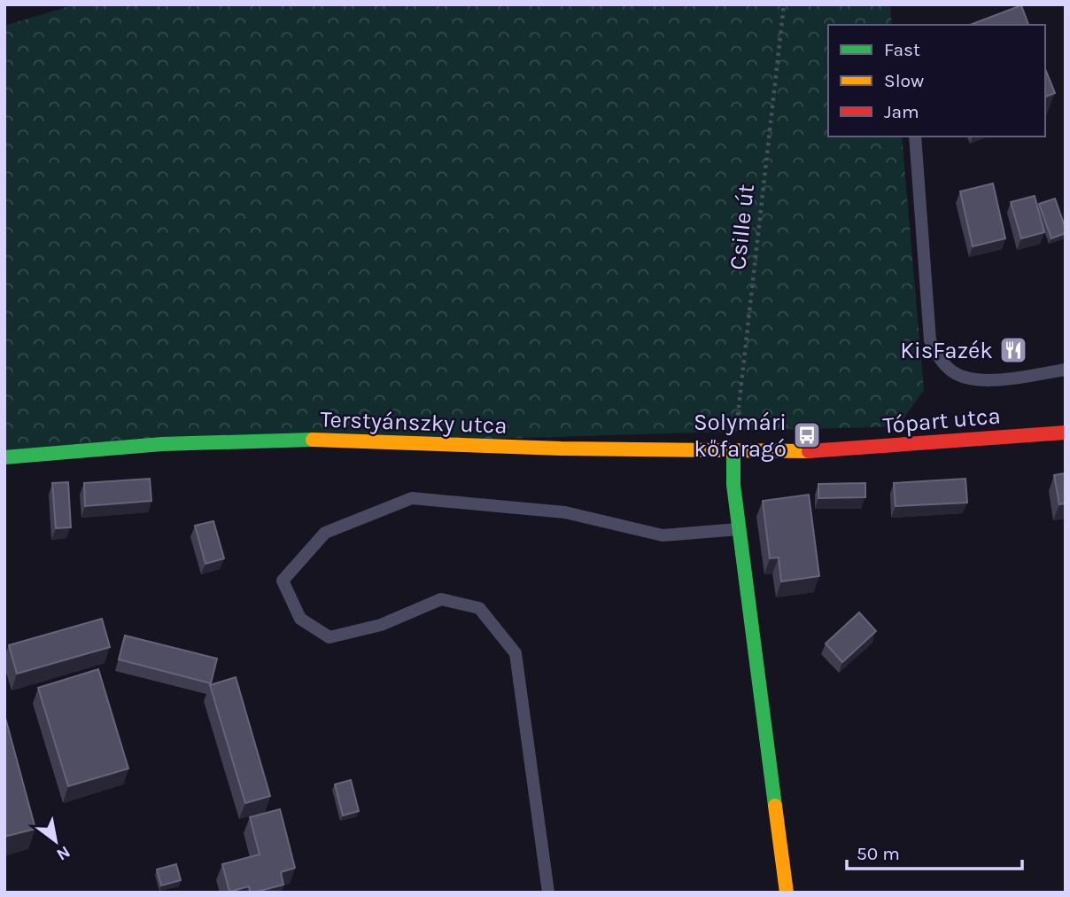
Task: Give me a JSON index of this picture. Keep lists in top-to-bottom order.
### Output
{
  "streets": {
    "main road": ["Tópart utca", "Terstyánszky utca"],
    "path": ["Csille út"]
  },
  "crossings": [
    ["Csille út", "Terstyánszky utca"],
    ["Tópart utca", "Terstyánszky utca"]
  ],
  "places": {
    "restaurant": ["KisFazék"],
    "bus stop": ["Solymári kőfaragó"]
  },
  "legend": ["Fast", "Slow", "Jam"],
  "scale_bar": "50 m",
  "north": "bottom right"
}
